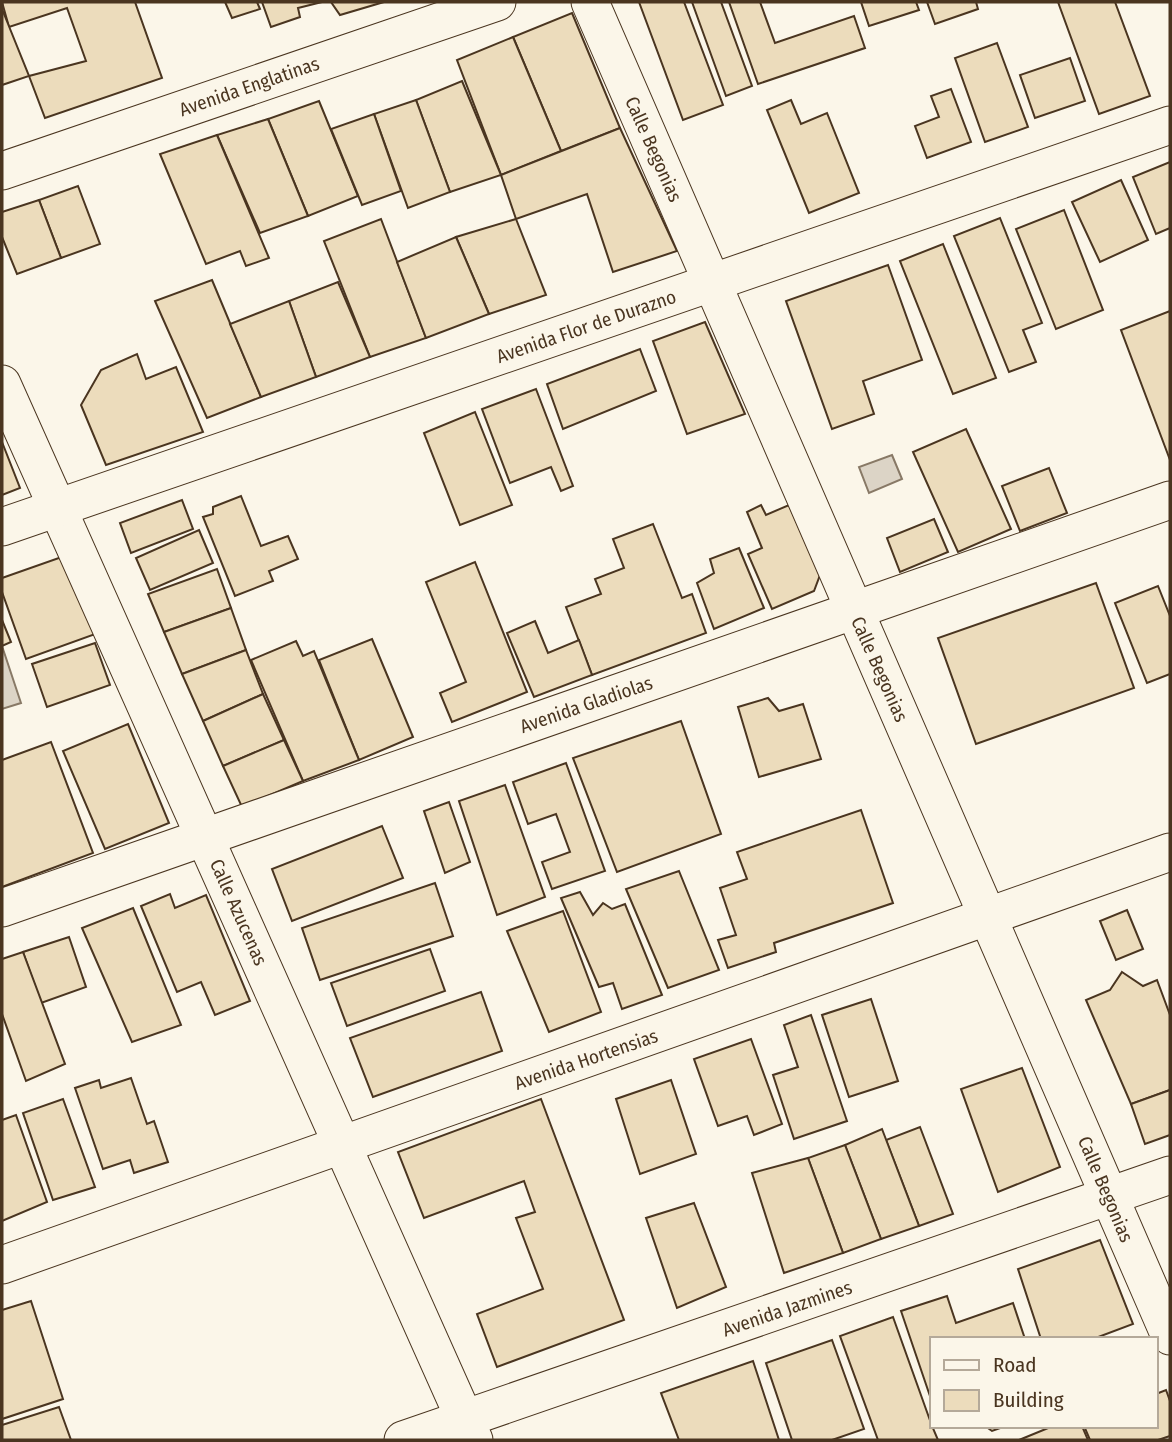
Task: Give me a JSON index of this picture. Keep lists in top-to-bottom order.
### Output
{
  "streets": {
    "street": [
      "Avenida Englatinas",
      "Calle Begonias",
      "Avenida Flor de Durazno",
      "Avenida Gladiolas",
      "Calle Azucenas",
      "Avenida Hortensias",
      "Avenida Jazmines"
    ]
  },
  "crossings": [
    ["Calle Begonias", "Avenida Flor de Durazno"],
    ["Calle Begonias", "Avenida Gladiolas"],
    ["Calle Begonias", "Avenida Hortensias"],
    ["Calle Begonias", "Avenida Jazmines"],
    ["Avenida Flor de Durazno", "Calle Azucenas"],
    ["Avenida Gladiolas", "Calle Azucenas"],
    ["Calle Azucenas", "Avenida Hortensias"],
    ["Calle Azucenas", "Avenida Jazmines"]
  ],
  "legend": ["Road", "Building"]
}
